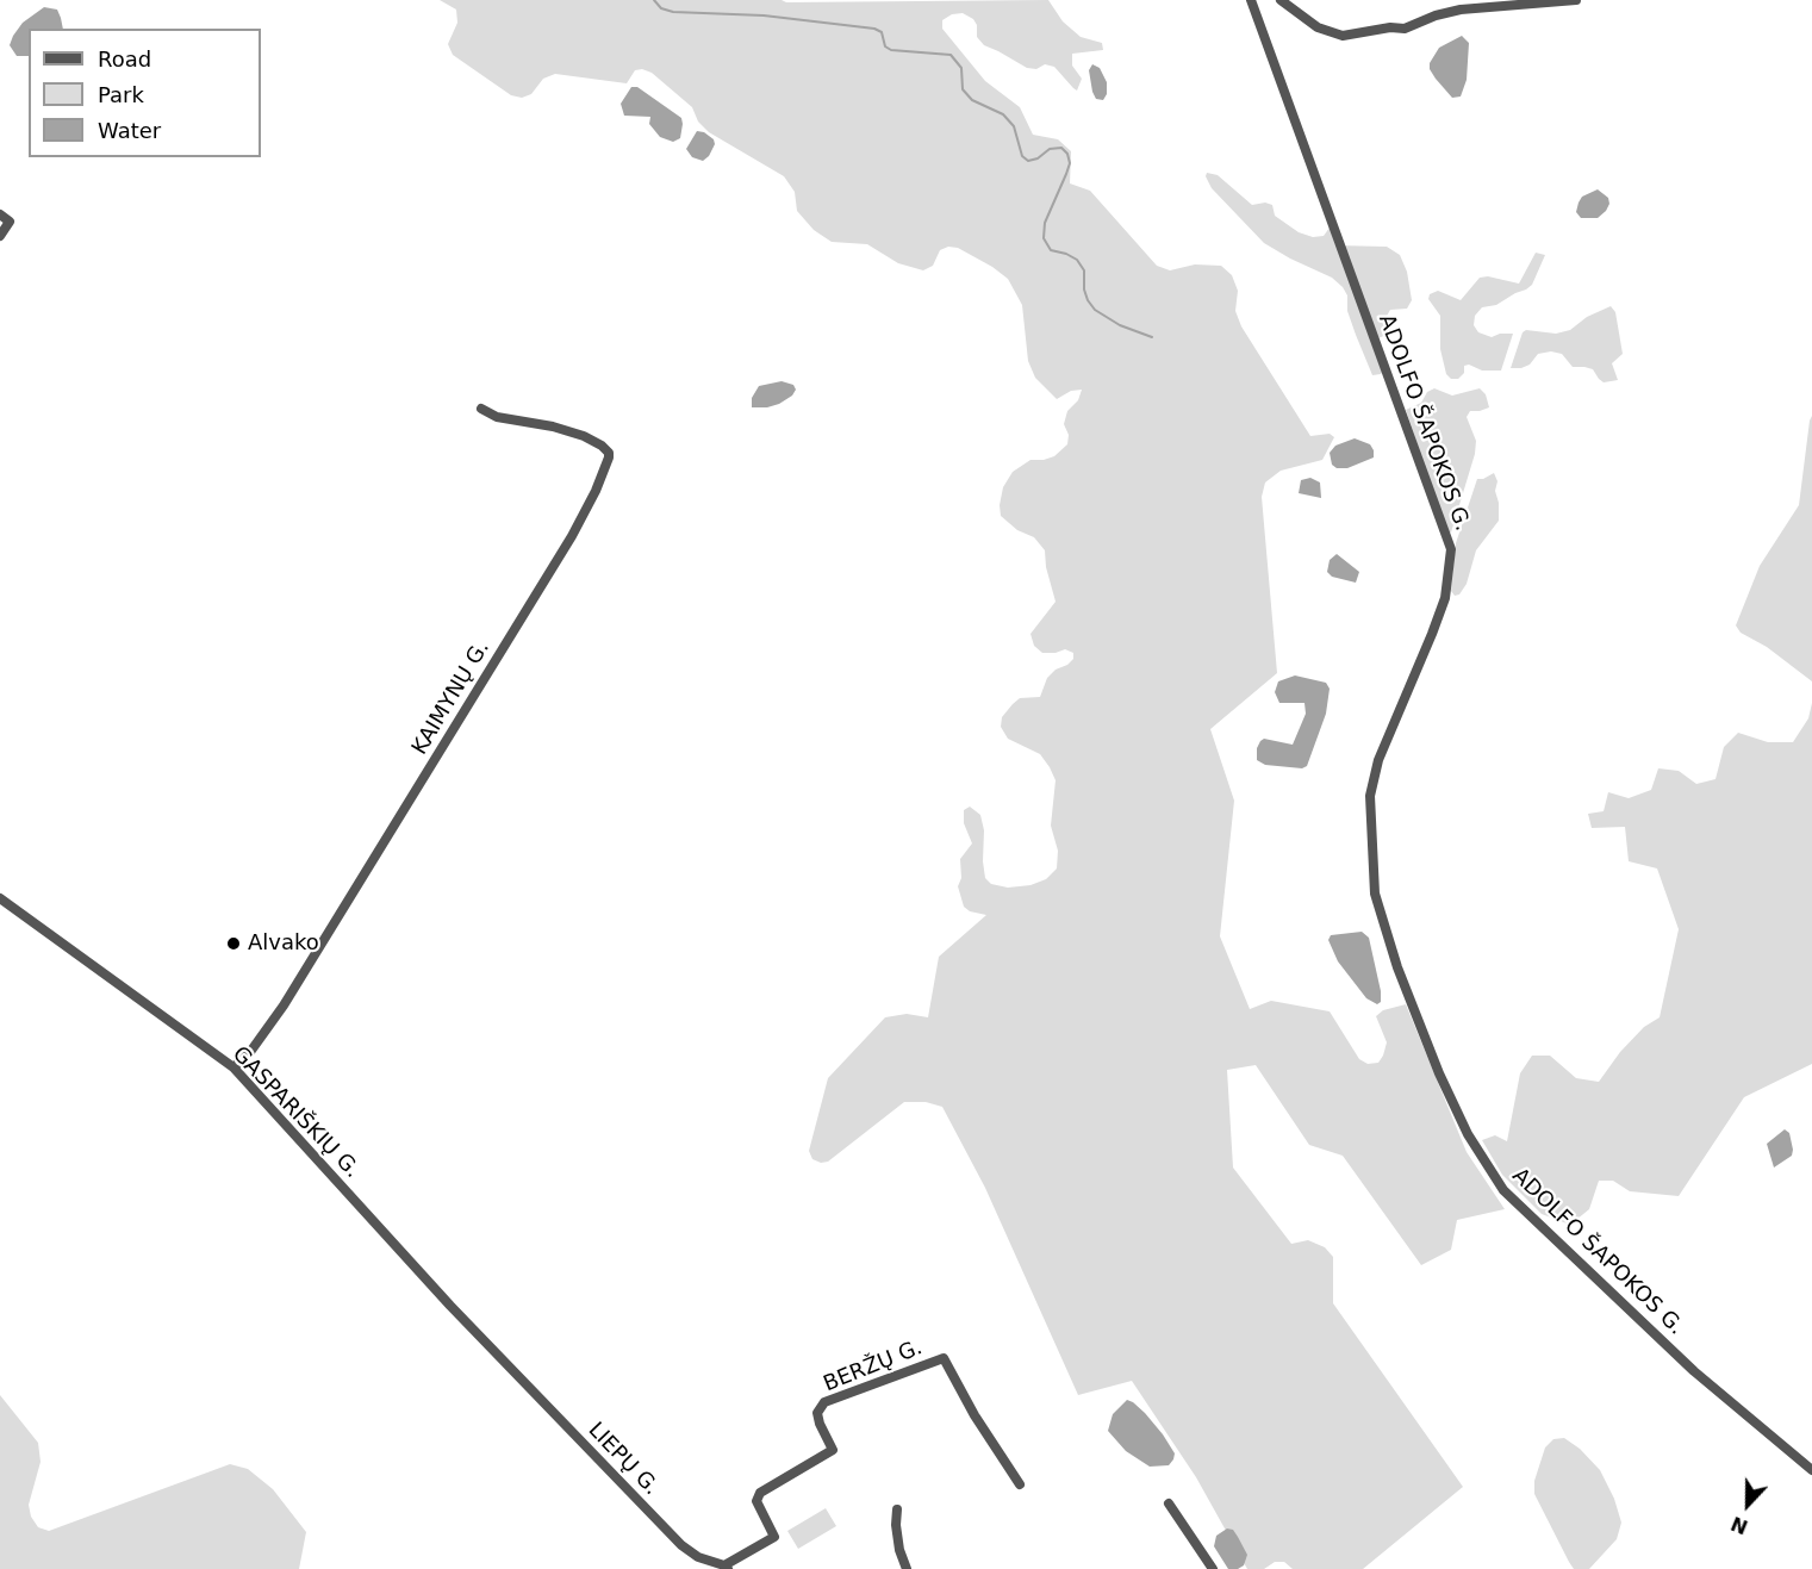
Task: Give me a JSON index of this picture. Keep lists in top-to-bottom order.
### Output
{
  "streets": {
    "street": [
      "ADOLFO ŠAPOKOS G.",
      "KAIMYNŲ G.",
      "GASPARIŠKIŲ G.",
      "BERŽŲ G.",
      "LIEPŲ G."
    ]
  },
  "crossings": [
    ["KAIMYNŲ G.", "GASPARIŠKIŲ G."],
    ["GASPARIŠKIŲ G.", "LIEPŲ G."],
    ["BERŽŲ G.", "LIEPŲ G."]
  ],
  "places": ["Alvako"],
  "legend": ["Road", "Park", "Water"],
  "north": "bottom"
}
